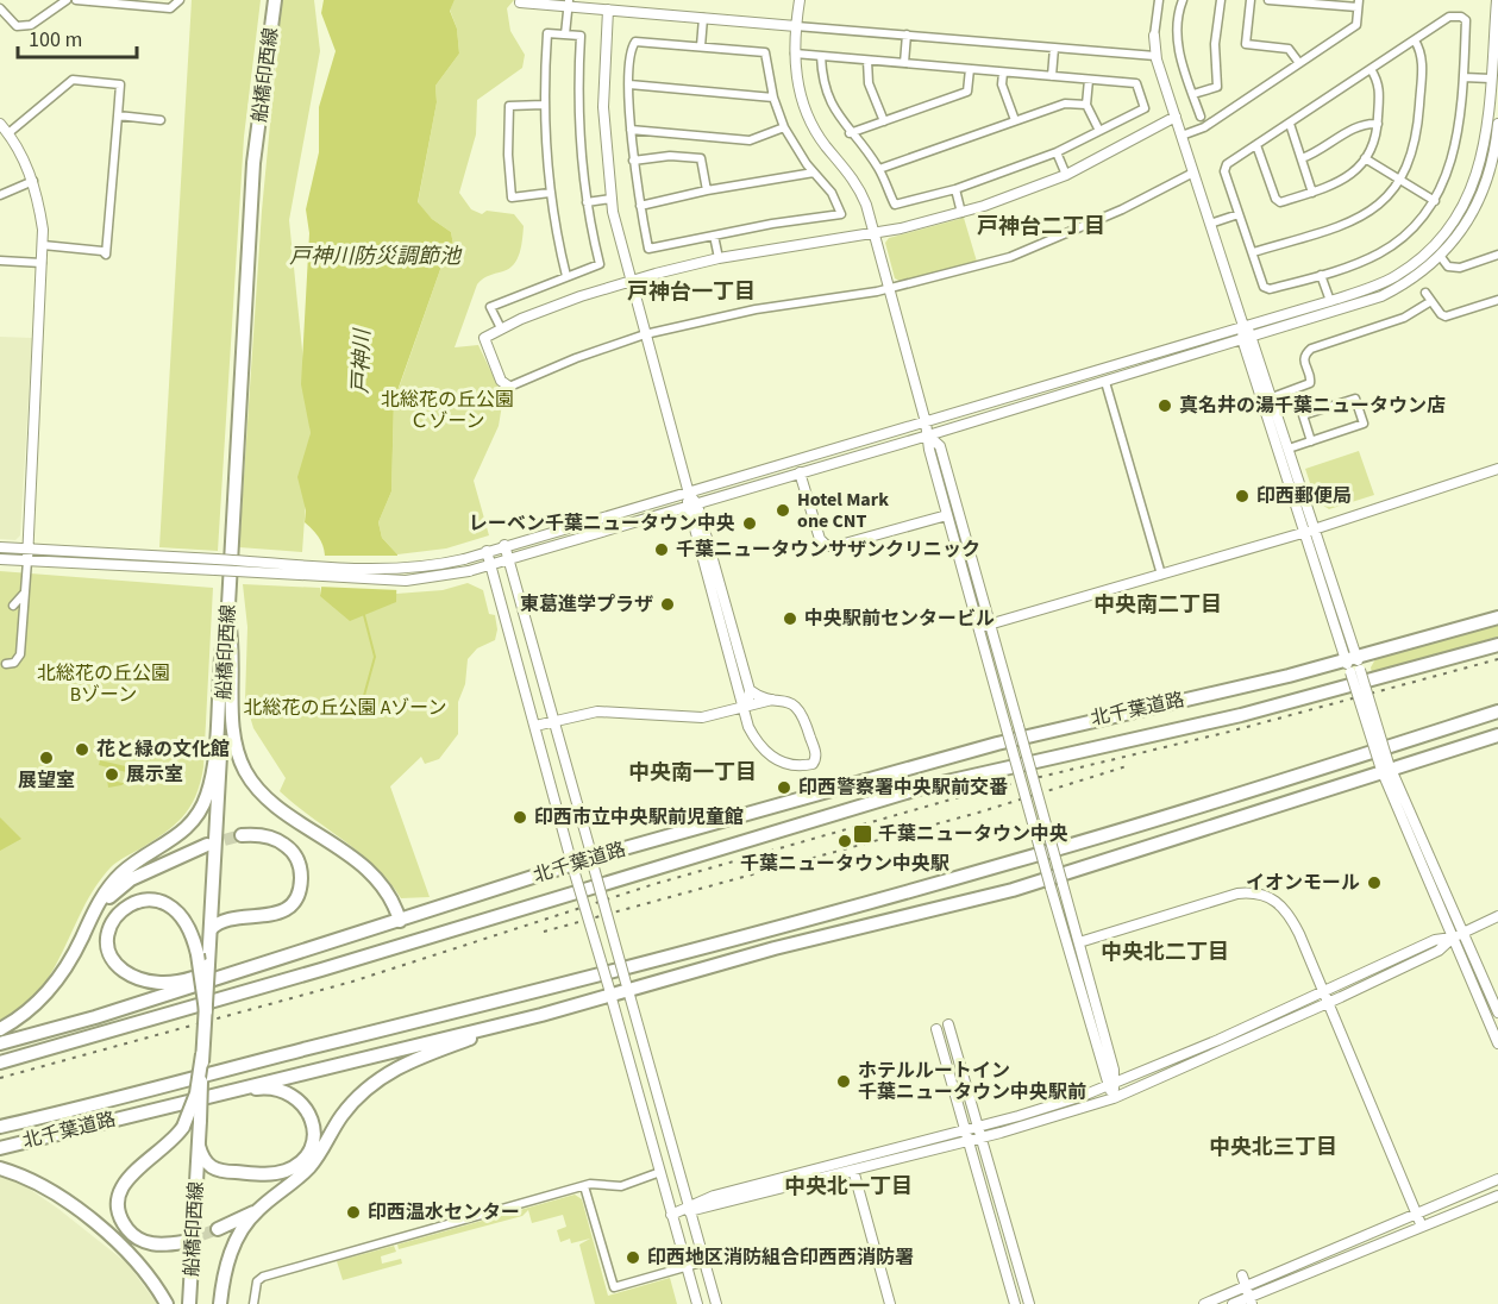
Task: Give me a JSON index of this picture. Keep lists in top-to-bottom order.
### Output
{
  "streets": {
    "main road": ["船橋印西線", "北千葉道路"]
  },
  "districts": [
    "戸神台二丁目",
    "戸神台一丁目",
    "中央南二丁目",
    "中央南一丁目",
    "中央北二丁目",
    "中央北三丁目",
    "中央北一丁目"
  ],
  "water": ["戸神川防災調節池", "戸神川"],
  "parks": ["北総花の丘公園 Ｃゾーン", "北総花の丘公園 Bゾーン", "北総花の丘公園 Aゾーン"],
  "places": {
    "other": [
      "真名井の湯千葉ニュータウン店",
      "印西郵便局",
      "Hotel Mark one CNT",
      "レーベン千葉ニュータウン中央",
      "千葉ニュータウンサザンクリニック",
      "東葛進学プラザ",
      "中央駅前センタービル",
      "花と緑の文化館",
      "展望室",
      "展示室",
      "印西警察署中央駅前交番",
      "印西市立中央駅前児童館",
      "千葉ニュータウン中央駅",
      "イオンモール",
      "ホテルルートイン 千葉ニュータウン中央駅前",
      "印西温水センター",
      "印西地区消防組合印西西消防署"
    ],
    "transit": ["千葉ニュータウン中央"]
  },
  "scale_bar": "100 m"
}
